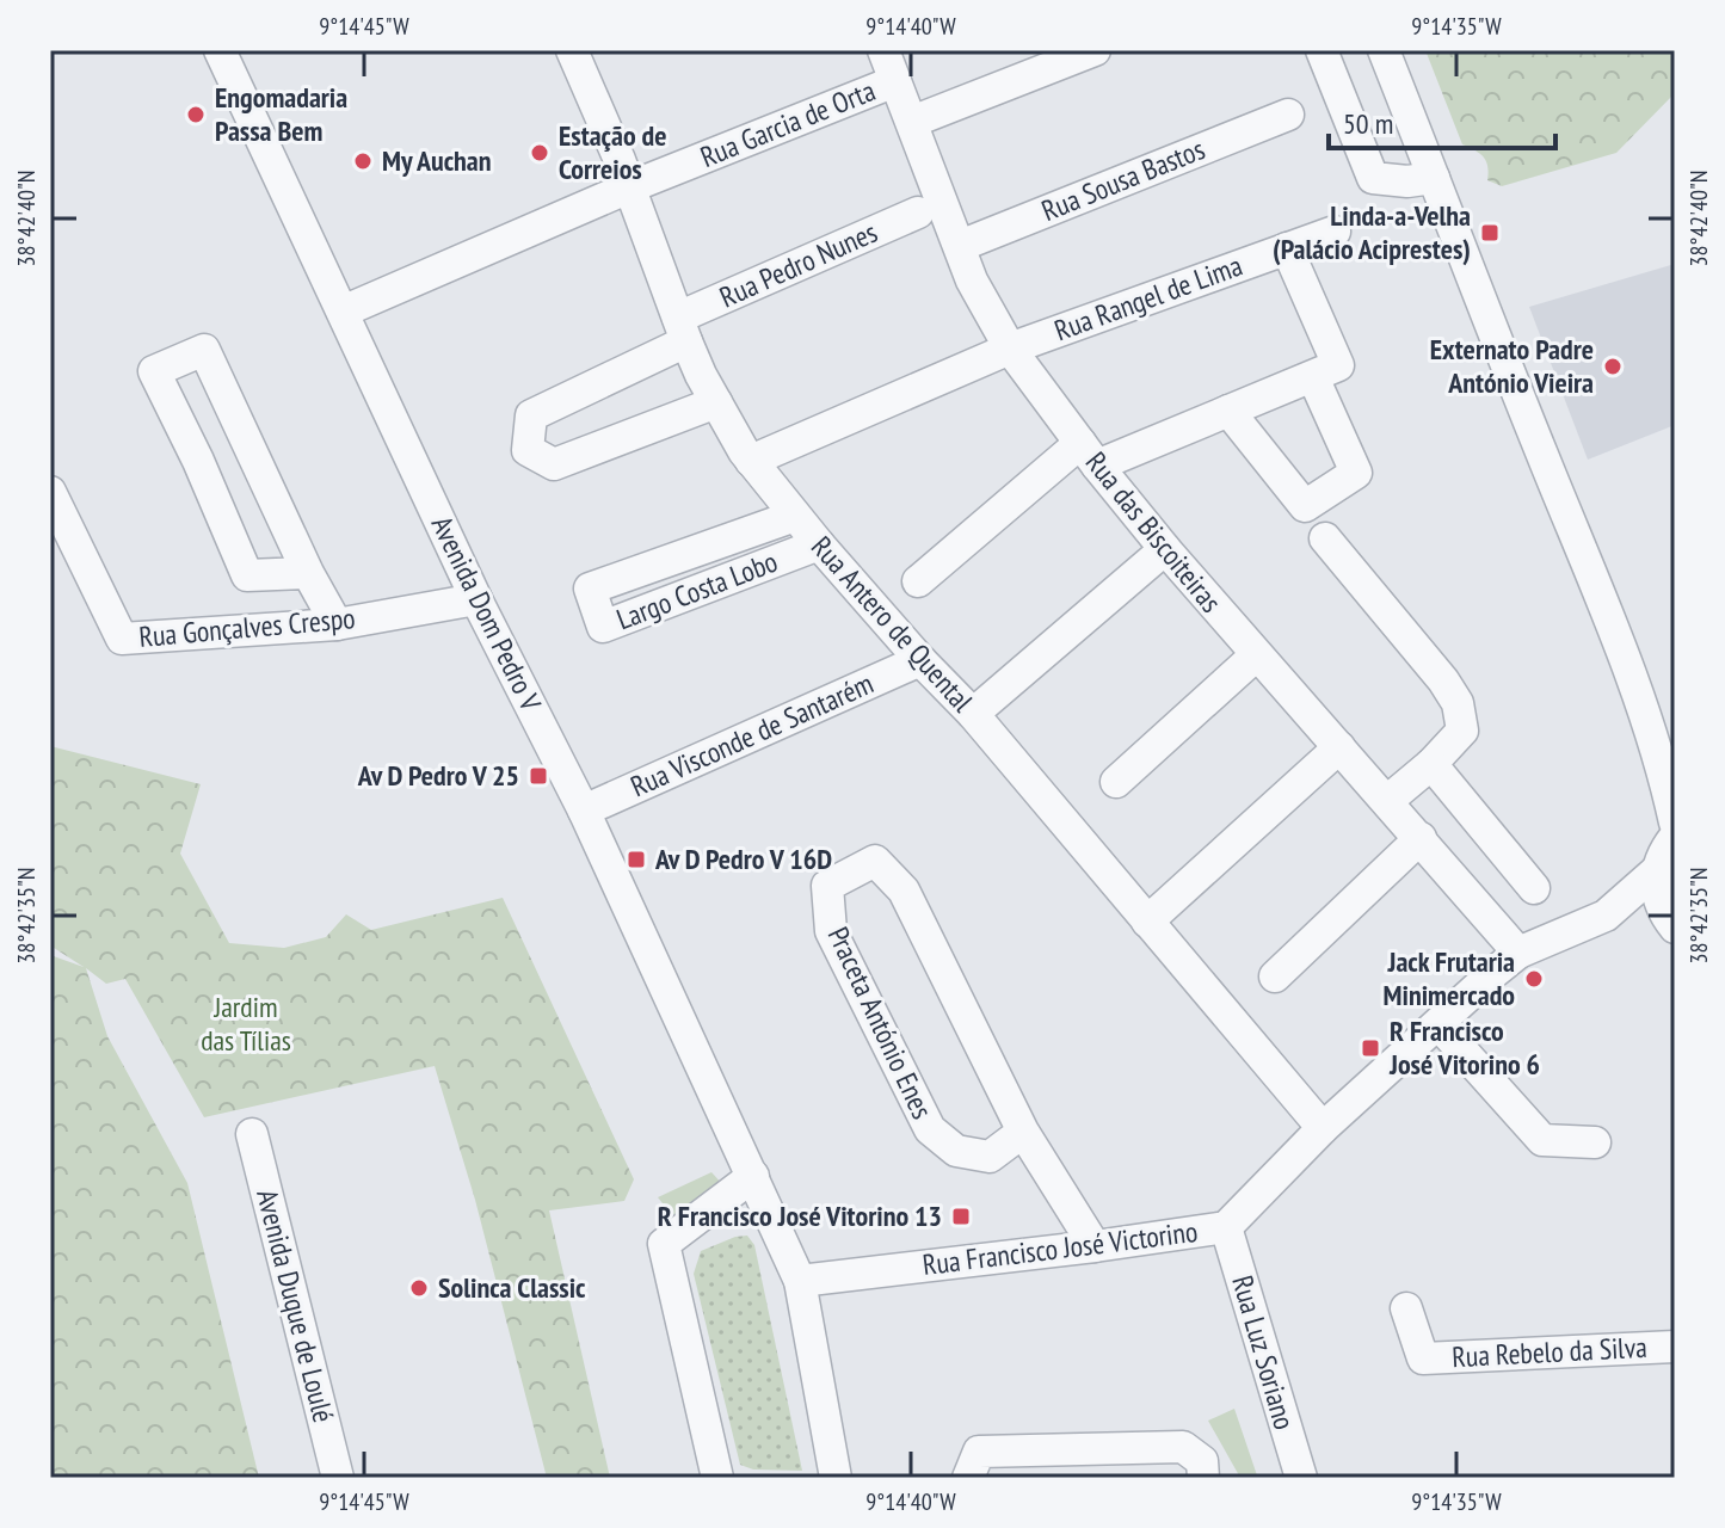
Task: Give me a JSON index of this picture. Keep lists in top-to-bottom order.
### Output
{
  "streets": {
    "street": [
      "Rua Garcia de Orta",
      "Rua Sousa Bastos",
      "Rua Pedro Nunes",
      "Rua Rangel de Lima",
      "Rua das Biscoiteiras",
      "Largo Costa Lobo",
      "Avenida Dom Pedro V",
      "Rua Antero de Quental",
      "Rua Gonçalves Crespo",
      "Rua Visconde de Santarém",
      "Praceta António Enes",
      "Rua Francisco José Victorino",
      "Avenida Duque de Loulé",
      "Rua Luz Soriano",
      "Rua Rebelo da Silva"
    ]
  },
  "crossings": [
    ["Rua Garcia de Orta", "Rua das Biscoiteiras"],
    ["Rua Garcia de Orta", "Avenida Dom Pedro V"],
    ["Rua Garcia de Orta", "Rua Antero de Quental"],
    ["Rua Sousa Bastos", "Rua das Biscoiteiras"],
    ["Rua Pedro Nunes", "Rua Antero de Quental"],
    ["Rua Rangel de Lima", "Rua das Biscoiteiras"],
    ["Rua Rangel de Lima", "Rua Antero de Quental"],
    ["Rua das Biscoiteiras", "Rua Francisco José Victorino"],
    ["Largo Costa Lobo", "Rua Antero de Quental"],
    ["Avenida Dom Pedro V", "Rua Gonçalves Crespo"],
    ["Avenida Dom Pedro V", "Rua Visconde de Santarém"],
    ["Avenida Dom Pedro V", "Rua Francisco José Victorino"],
    ["Rua Antero de Quental", "Rua Visconde de Santarém"],
    ["Rua Antero de Quental", "Rua Francisco José Victorino"],
    ["Praceta António Enes", "Rua Francisco José Victorino"],
    ["Rua Francisco José Victorino", "Rua Luz Soriano"]
  ],
  "parks": ["Jardim das Tílias"],
  "places": {
    "other": [
      "Engomadaria Passa Bem",
      "Estação de Correios",
      "My Auchan",
      "Externato Padre António Vieira",
      "Jack Frutaria Minimercado",
      "Solinca Classic"
    ],
    "transit": [
      "Linda-a-Velha (Palácio Aciprestes)",
      "Av D Pedro V 25",
      "Av D Pedro V 16D",
      "R Francisco José Vitorino 6",
      "R Francisco José Vitorino 13"
    ]
  },
  "scale_bar": "50 m",
  "coordinates": [
    "9°14'45\"W",
    "9°14'40\"W",
    "9°14'35\"W",
    "38°42'40\"N",
    "38°42'35\"N"
  ]
}
